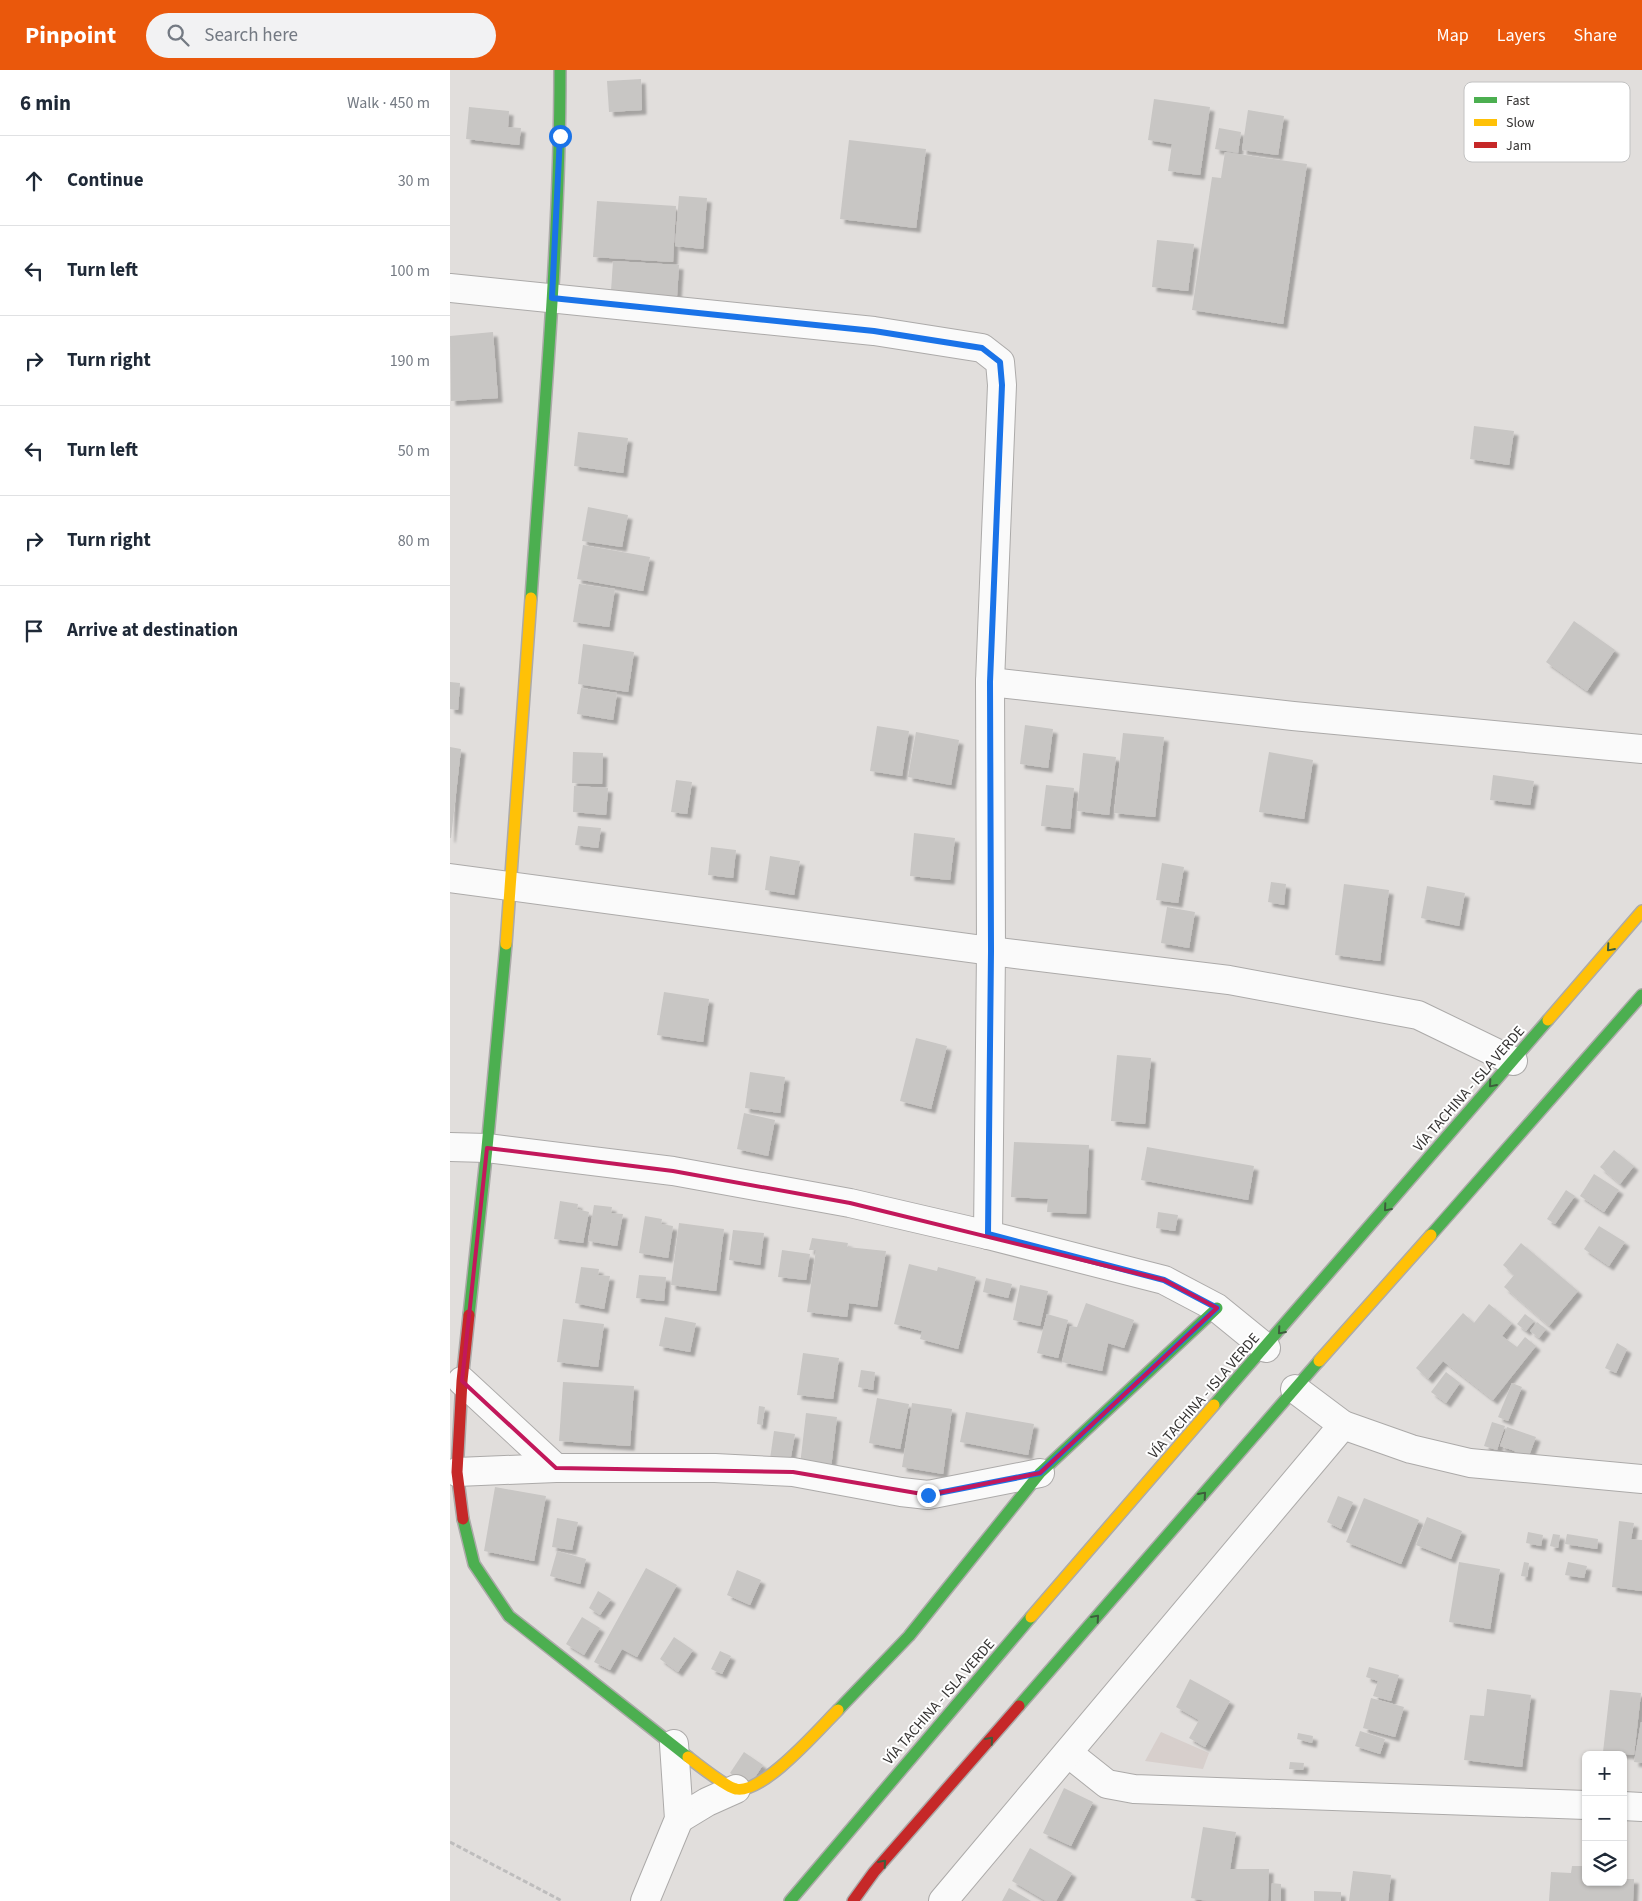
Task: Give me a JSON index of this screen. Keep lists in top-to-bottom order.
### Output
{
  "streets": {
    "street": ["VÍA TACHINA - ISLA VERDE"]
  },
  "legend": ["Fast", "Slow", "Jam"],
  "page": {
    "header": "Pinpoint",
    "search": "Search here",
    "nav": ["Map", "Layers", "Share"],
    "heading": ["6 min", "Walk · 450 m"],
    "list": [
      ["Continue", "30 m"],
      ["Turn left", "100 m"],
      ["Turn right", "190 m"],
      ["Turn left", "50 m"],
      ["Turn right", "80 m"],
      "Arrive at destination"
    ],
    "map_buttons": ["+", "−"]
  }
}
